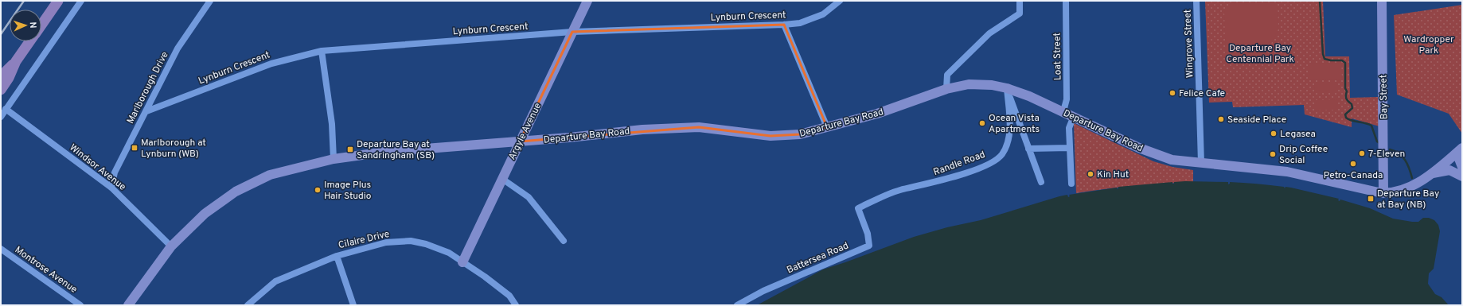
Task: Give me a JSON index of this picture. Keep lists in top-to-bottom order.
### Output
{
  "streets": {
    "main road": ["Bay Street", "Departure Bay Road", "Argyle Avenue"],
    "street": [
      "Lynburn Crescent",
      "Wingrove Street",
      "Loat Street",
      "Marlborough Drive",
      "Randle Road",
      "Windsor Avenue",
      "Cilaire Drive",
      "Battersea Road",
      "Montrose Avenue"
    ]
  },
  "crossings": [
    ["Lynburn Crescent", "Marlborough Drive"],
    ["Lynburn Crescent", "Argyle Avenue"],
    ["Wingrove Street", "Departure Bay Road"],
    ["Loat Street", "Departure Bay Road"],
    ["Marlborough Drive", "Windsor Avenue"],
    ["Bay Street", "Departure Bay Road"],
    ["Departure Bay Road", "Argyle Avenue"],
    ["Departure Bay Road", "Randle Road"],
    ["Departure Bay Road", "Windsor Avenue"],
    ["Argyle Avenue", "Cilaire Drive"],
    ["Randle Road", "Battersea Road"]
  ],
  "parks": ["Wardropper Park", "Departure Bay Centennial Park"],
  "places": {
    "other": [
      "Felice Cafe",
      "Seaside Place",
      "Ocean Vista Apartments",
      "Legasea",
      "7-Eleven",
      "Drip Coffee Social",
      "Petro-Canada",
      "Kin Hut",
      "Image Plus Hair Studio"
    ],
    "transit": ["Marlborough at Lynburn (WB)", "Departure Bay at Sandringham (SB)", "Departure Bay at Bay (NB)"]
  },
  "north": "right"
}
